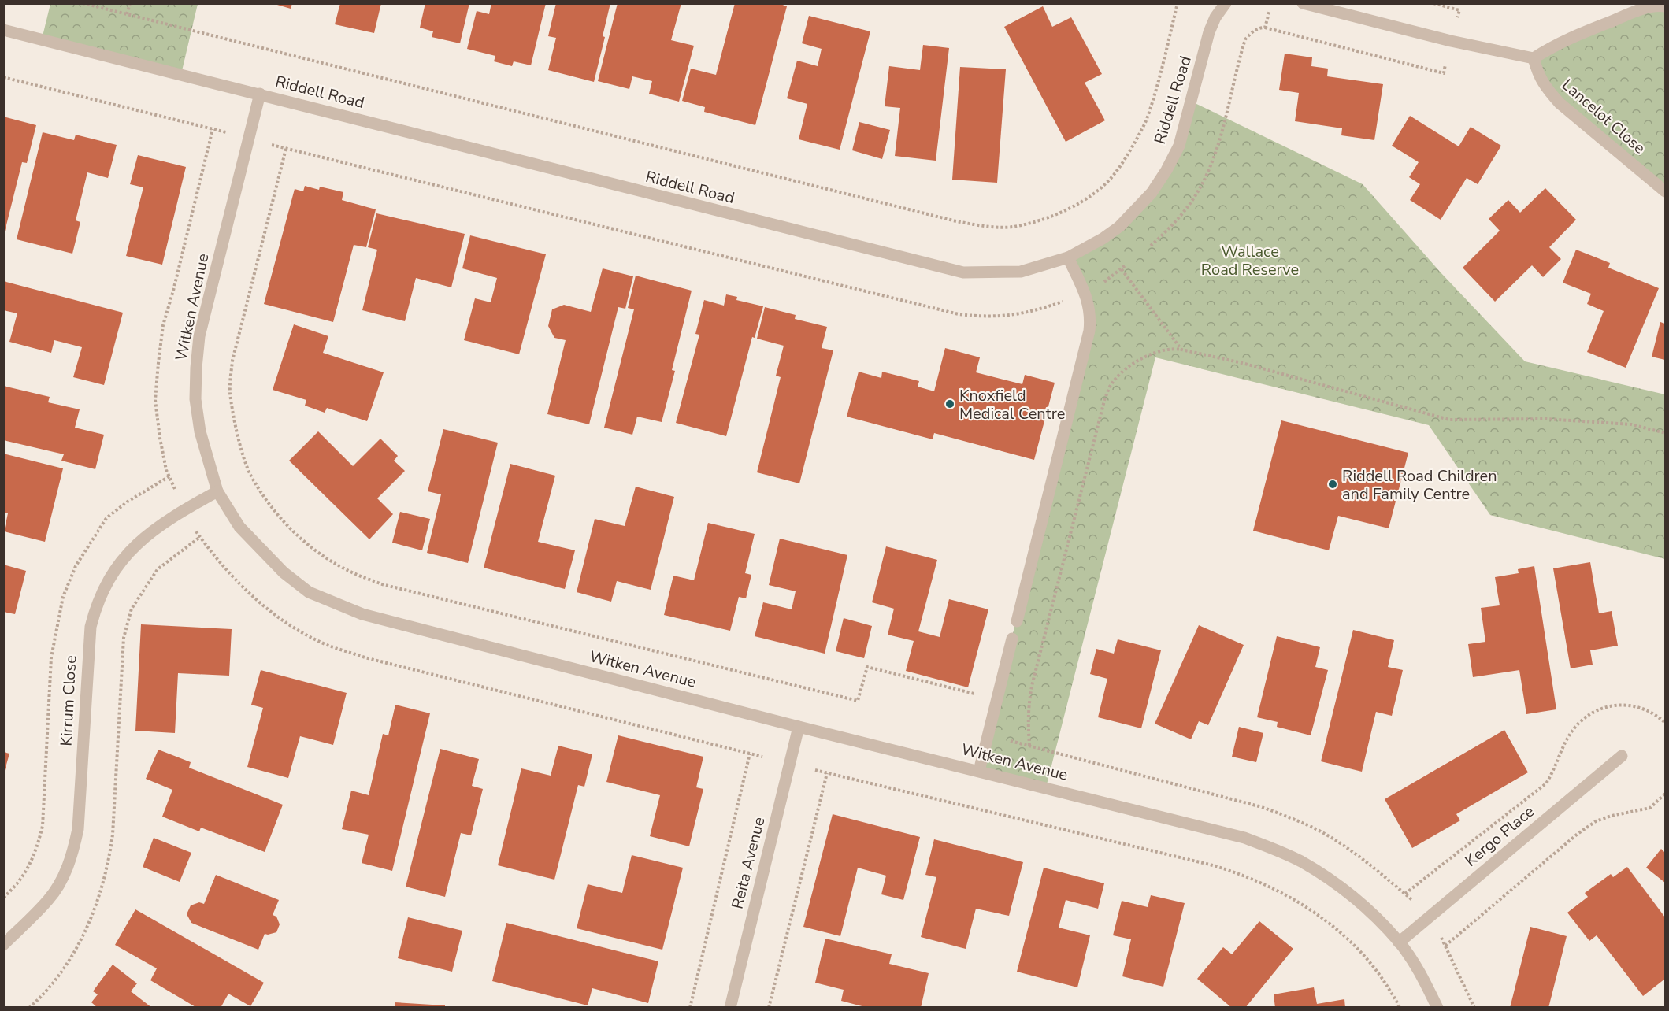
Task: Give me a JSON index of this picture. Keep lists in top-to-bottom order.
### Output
{
  "streets": {
    "street": [
      "Riddell Road",
      "Lancelot Close",
      "Witken Avenue",
      "Kirrum Close",
      "Kergo Place",
      "Reita Avenue"
    ]
  },
  "crossings": [
    ["Riddell Road", "Witken Avenue"],
    ["Witken Avenue", "Kirrum Close"],
    ["Witken Avenue", "Kergo Place"],
    ["Witken Avenue", "Reita Avenue"]
  ],
  "parks": ["Wallace Road Reserve"],
  "places": ["Knoxfield Medical Centre", "Riddell Road Children and Family Centre"]
}
